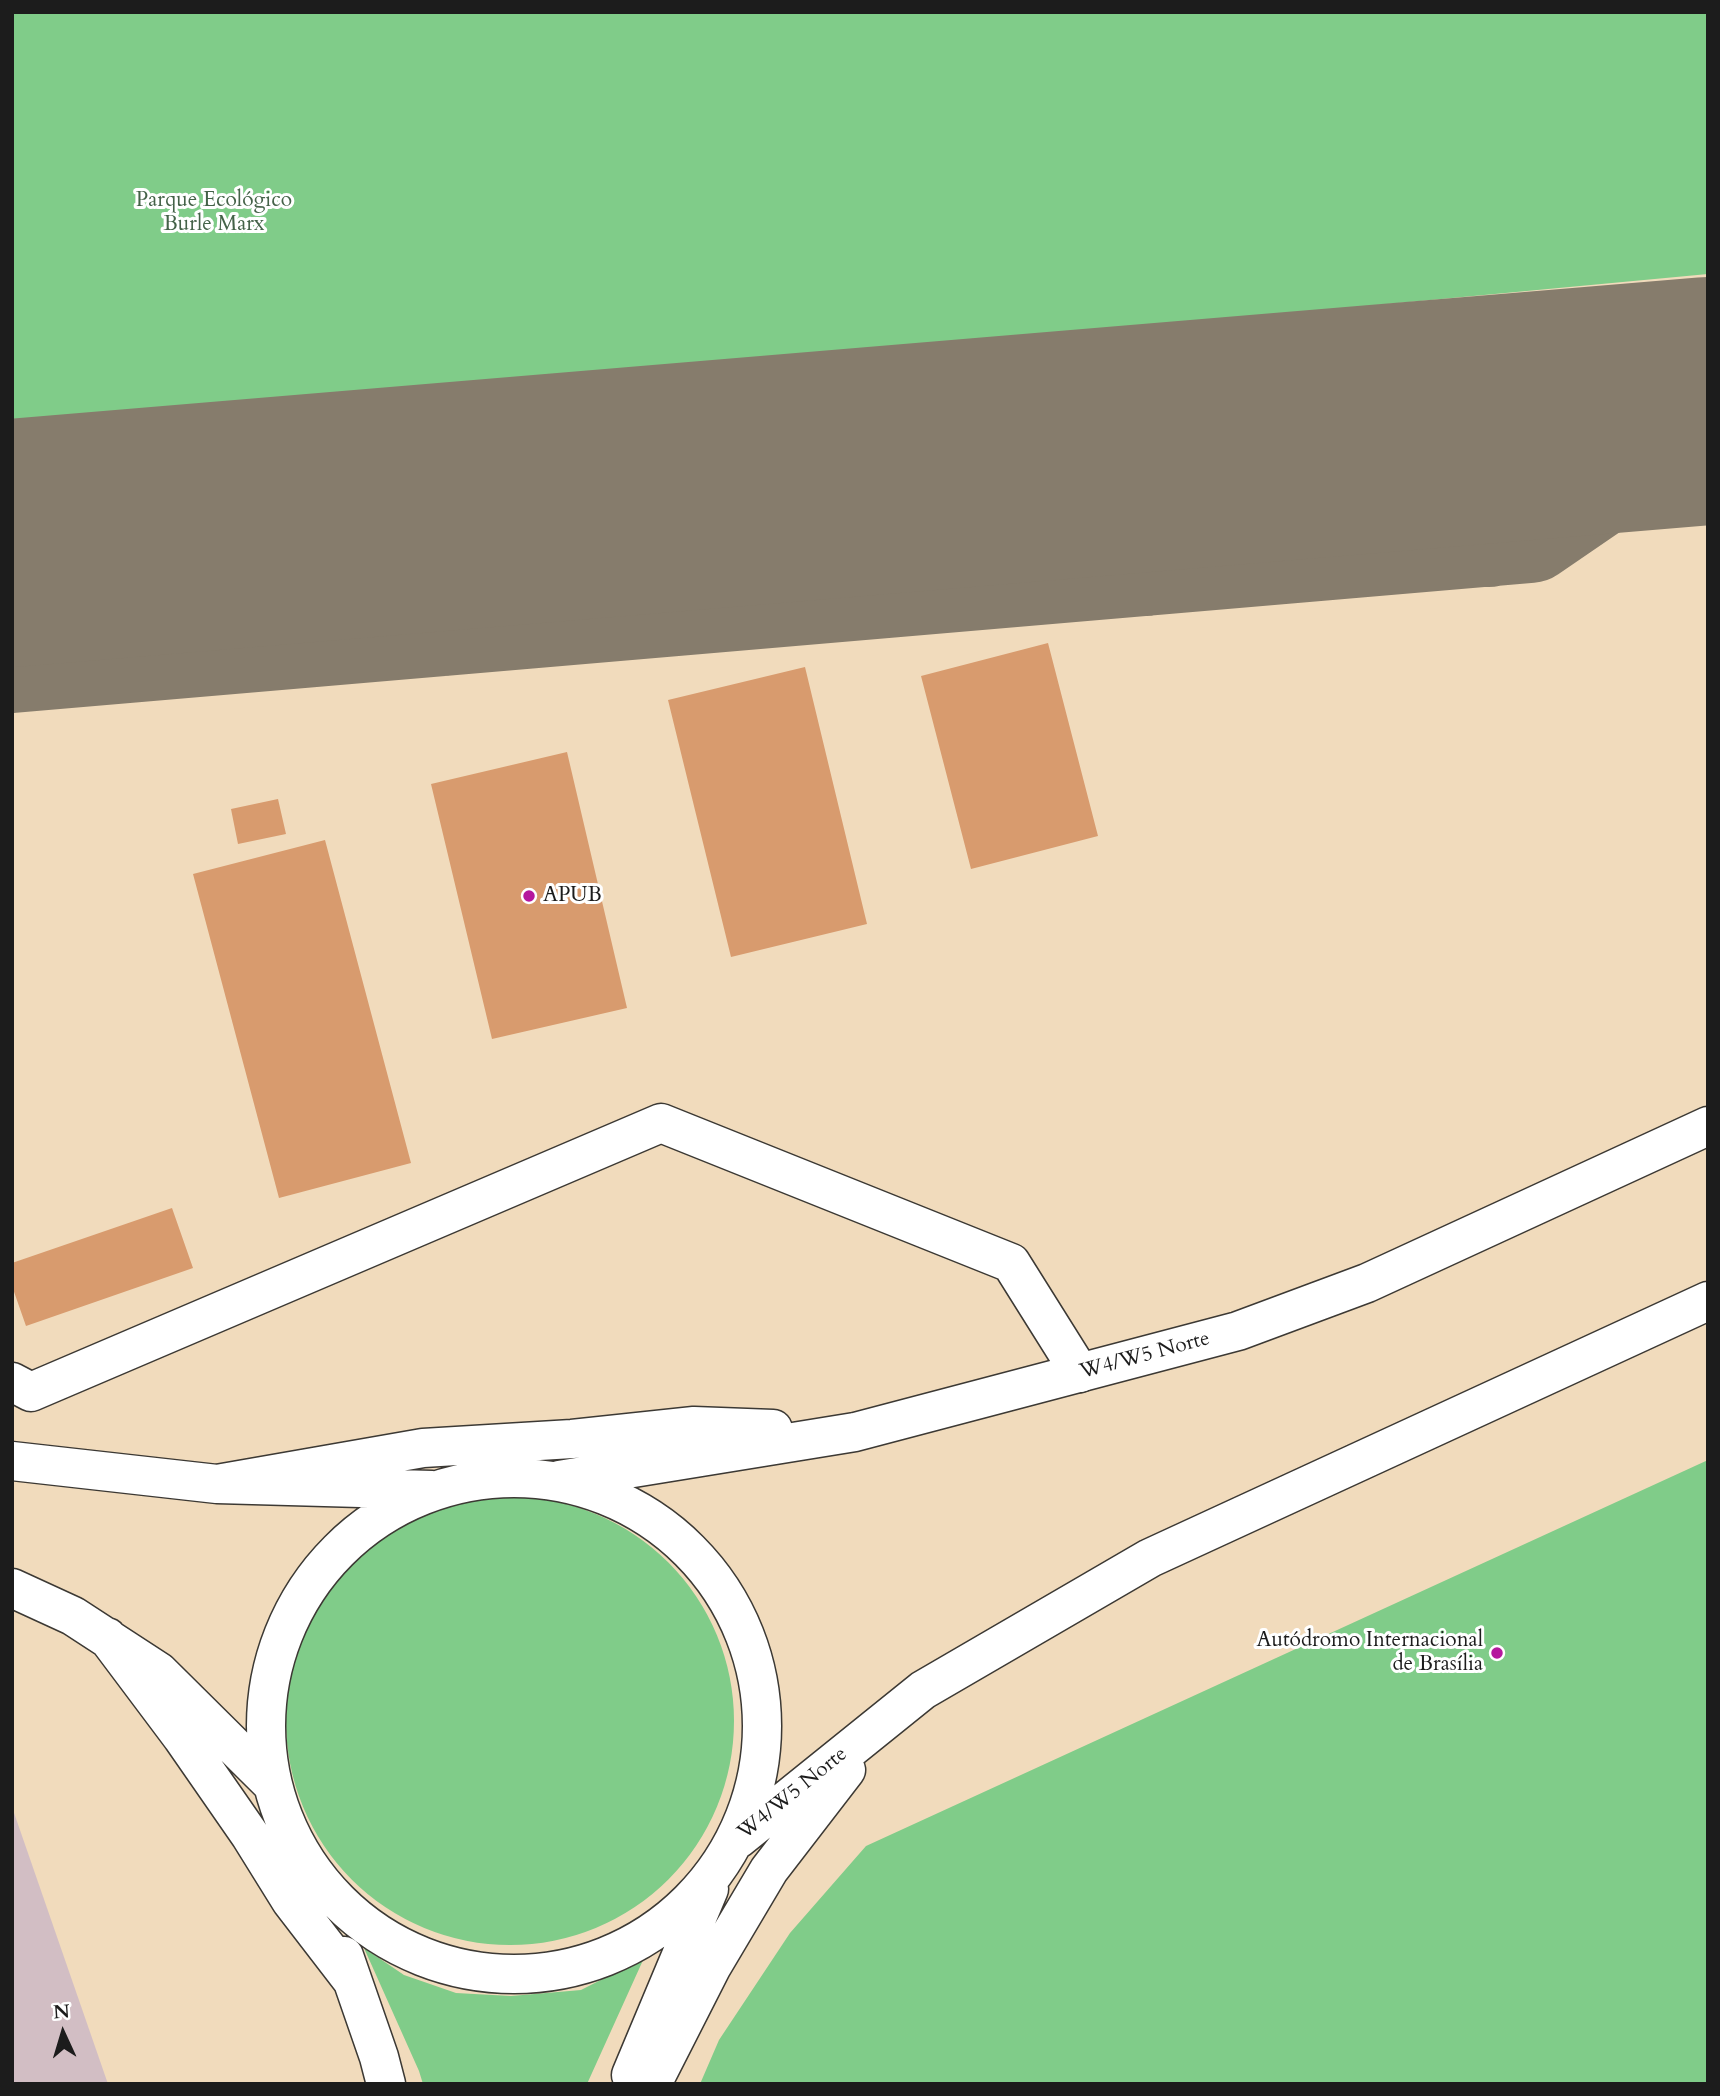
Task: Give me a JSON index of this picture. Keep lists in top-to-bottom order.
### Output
{
  "streets": {
    "main road": ["W4/W5 Norte"]
  },
  "parks": ["Parque Ecológico Burle Marx"],
  "places": ["APUB", "Autódromo Internacional de Brasília"],
  "north": "top"
}
